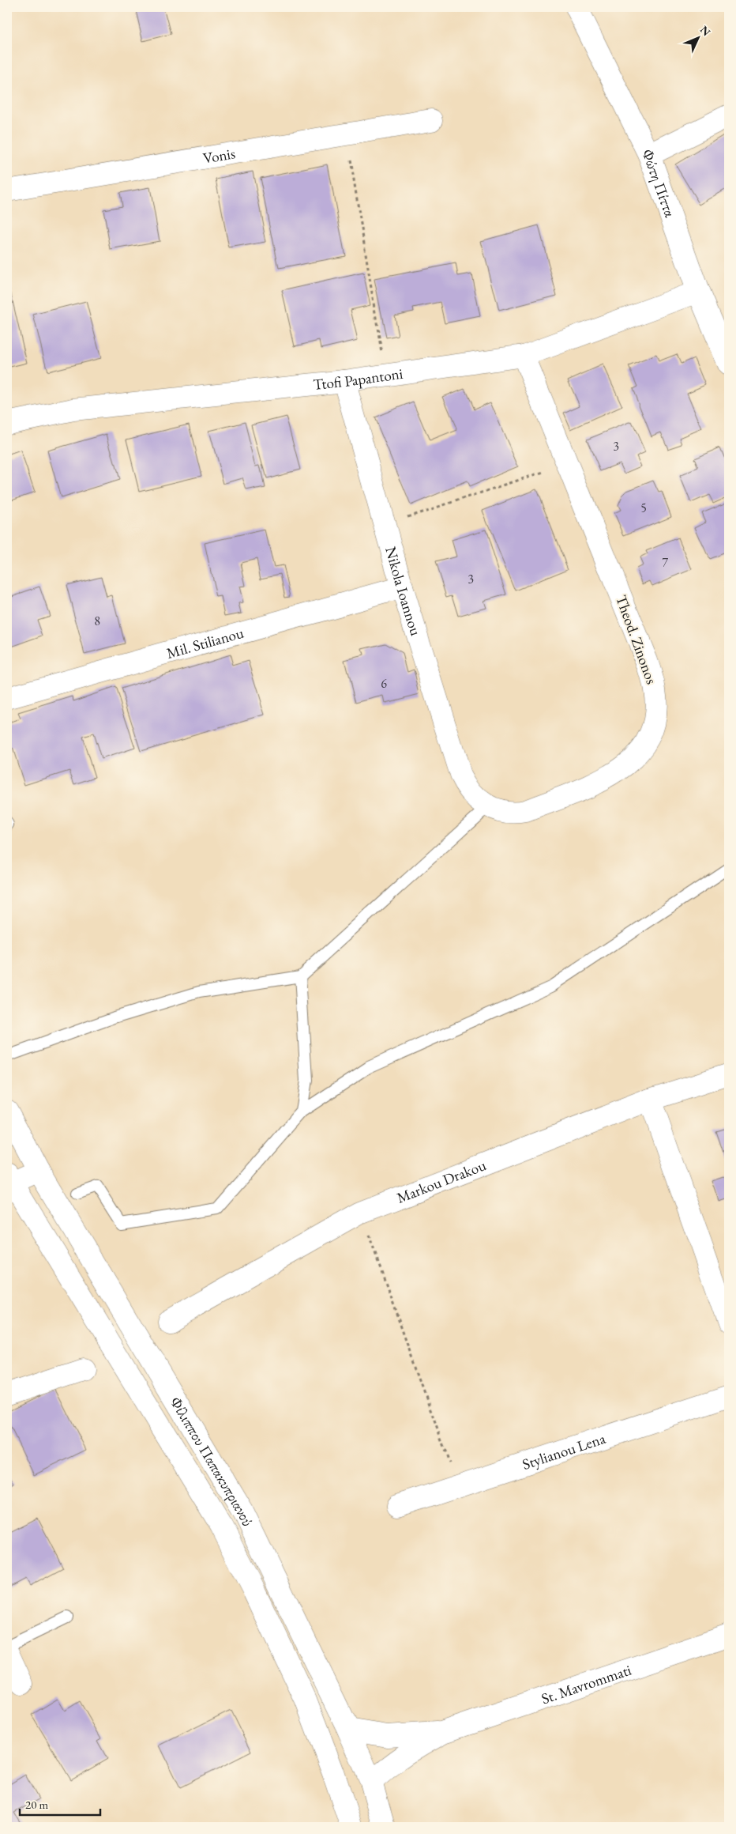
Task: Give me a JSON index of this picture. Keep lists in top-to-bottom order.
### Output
{
  "streets": {
    "street": [
      "Vonis",
      "Φώτη Πίττα",
      "Ttofi Papantoni",
      "Nikola Ioannou",
      "Theod. Zinonos",
      "Mil. Stilianou",
      "Markou Drakou",
      "Stylianou Lena",
      "Φίλιππου Παπακυπριανού",
      "St. Mavrommati"
    ]
  },
  "crossings": [
    ["Φώτη Πίττα", "Ttofi Papantoni"],
    ["Ttofi Papantoni", "Nikola Ioannou"],
    ["Ttofi Papantoni", "Theod. Zinonos"],
    ["Nikola Ioannou", "Theod. Zinonos"],
    ["Nikola Ioannou", "Mil. Stilianou"],
    ["Φίλιππου Παπακυπριανού", "St. Mavrommati"]
  ],
  "house_numbers": [
    "3",
    "5",
    "7",
    "3",
    "8",
    "6"
  ],
  "scale_bar": "20 m",
  "north": "top right"
}
